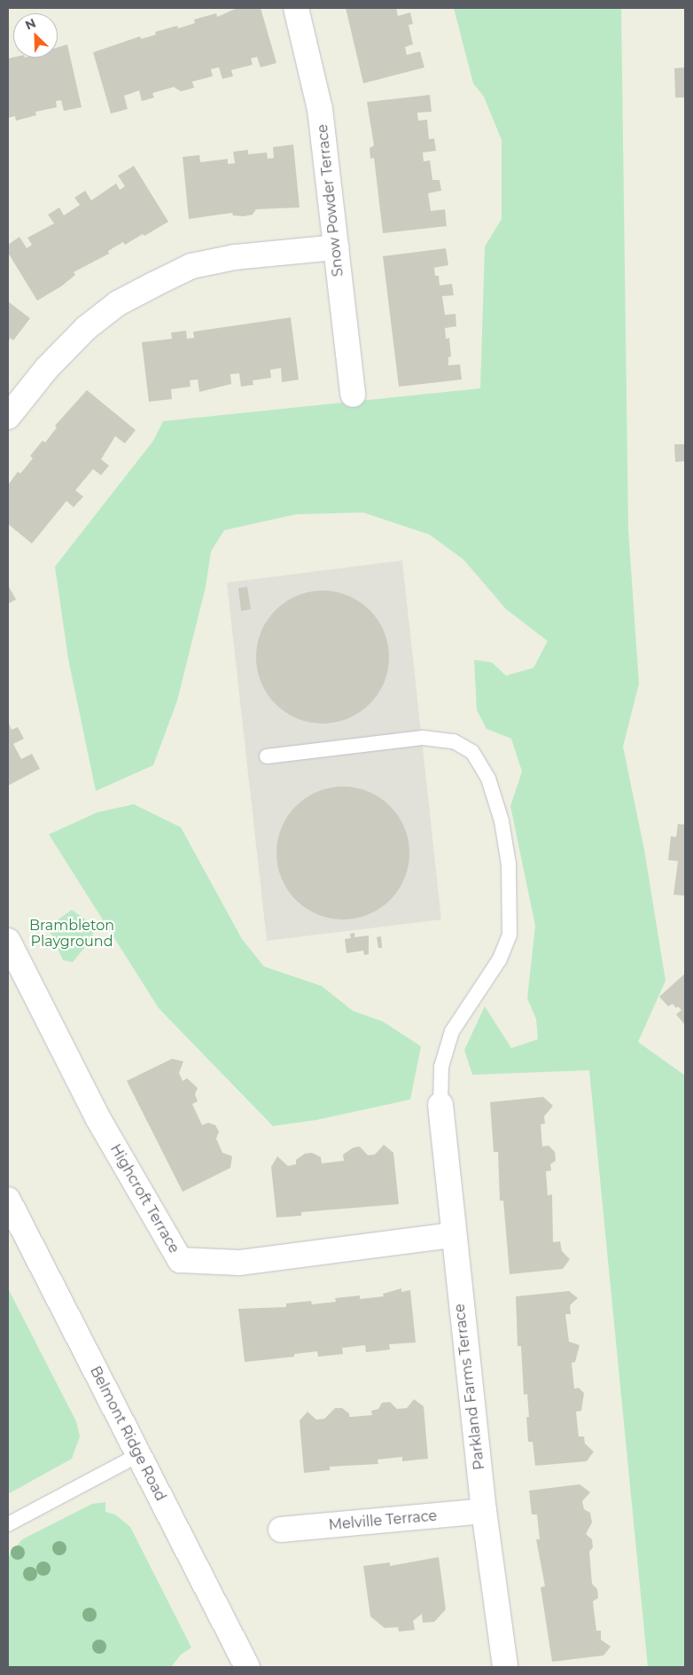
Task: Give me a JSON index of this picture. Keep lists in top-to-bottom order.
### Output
{
  "streets": {
    "street": [
      "Snow Powder Terrace",
      "Highcroft Terrace",
      "Parkland Farms Terrace",
      "Belmont Ridge Road",
      "Melville Terrace"
    ]
  },
  "crossings": [
    ["Highcroft Terrace", "Parkland Farms Terrace"],
    ["Parkland Farms Terrace", "Melville Terrace"]
  ],
  "parks": ["Brambleton Playground"],
  "north": "top left"
}
